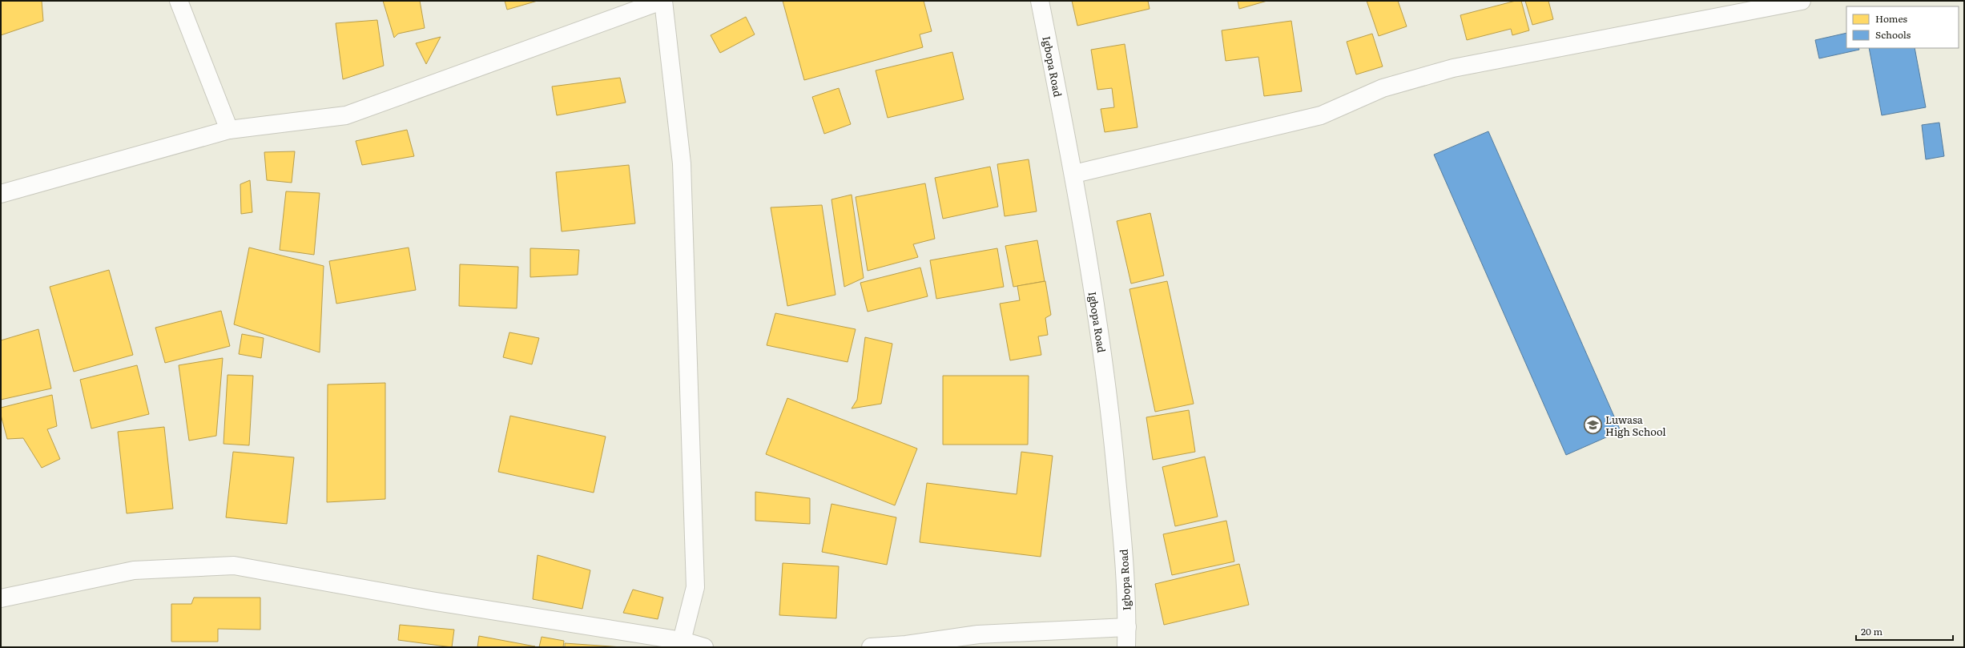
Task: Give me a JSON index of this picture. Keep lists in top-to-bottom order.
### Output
{
  "streets": {
    "street": ["Igbopa Road"]
  },
  "places": {
    "school or university": ["Luwasa High School"]
  },
  "legend": ["Homes", "Schools"],
  "scale_bar": "20 m"
}
